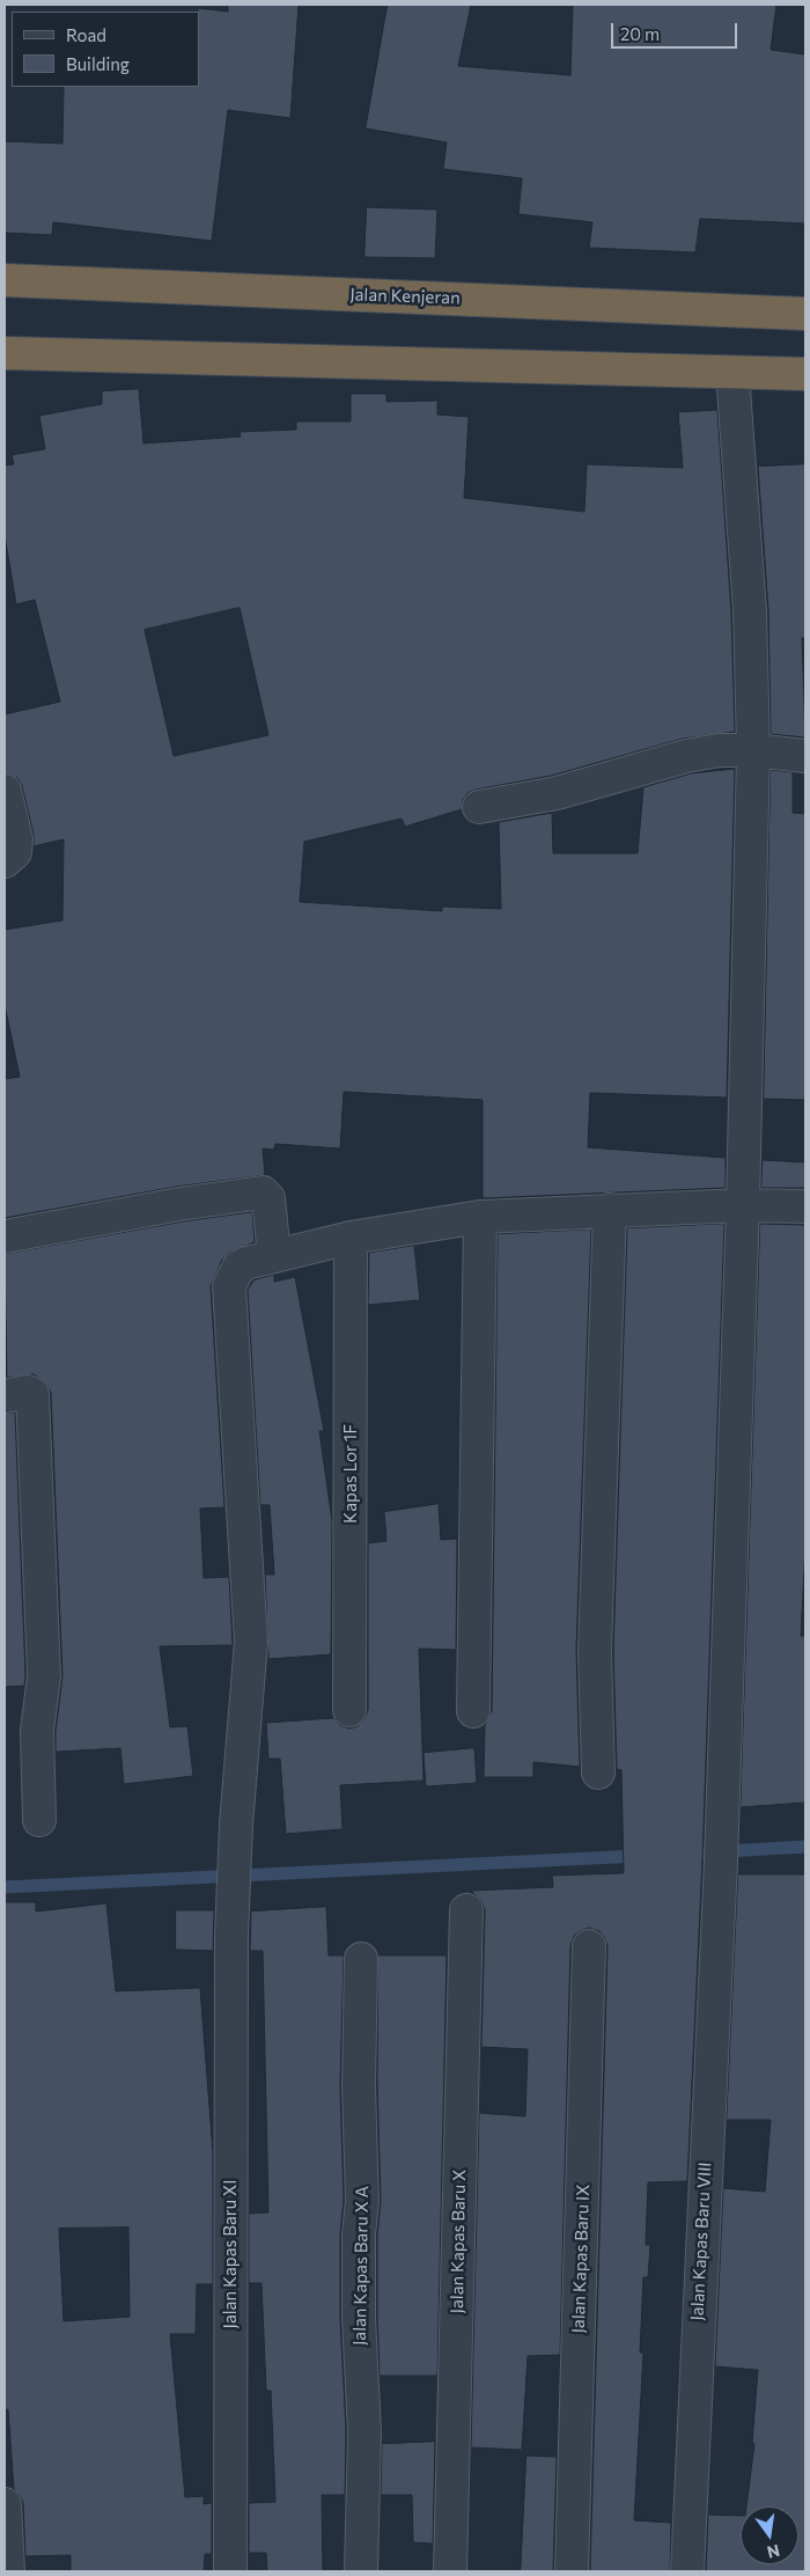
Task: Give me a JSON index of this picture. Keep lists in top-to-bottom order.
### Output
{
  "streets": {
    "highway": ["Jalan Kenjeran"],
    "street": [
      "Kapas Lor 1F",
      "Jalan Kapas Baru X",
      "Jalan Kapas Baru VIII",
      "Jalan Kapas Baru XI",
      "Jalan Kapas Baru IX",
      "Jalan Kapas Baru X A"
    ]
  },
  "crossings": [
    ["Kapas Lor 1F", "Jalan Kapas Baru XI"],
    ["Jalan Kapas Baru VIII", "Jalan Kapas Baru XI"]
  ],
  "legend": ["Road", "Building"],
  "scale_bar": "20 m",
  "north": "bottom"
}
